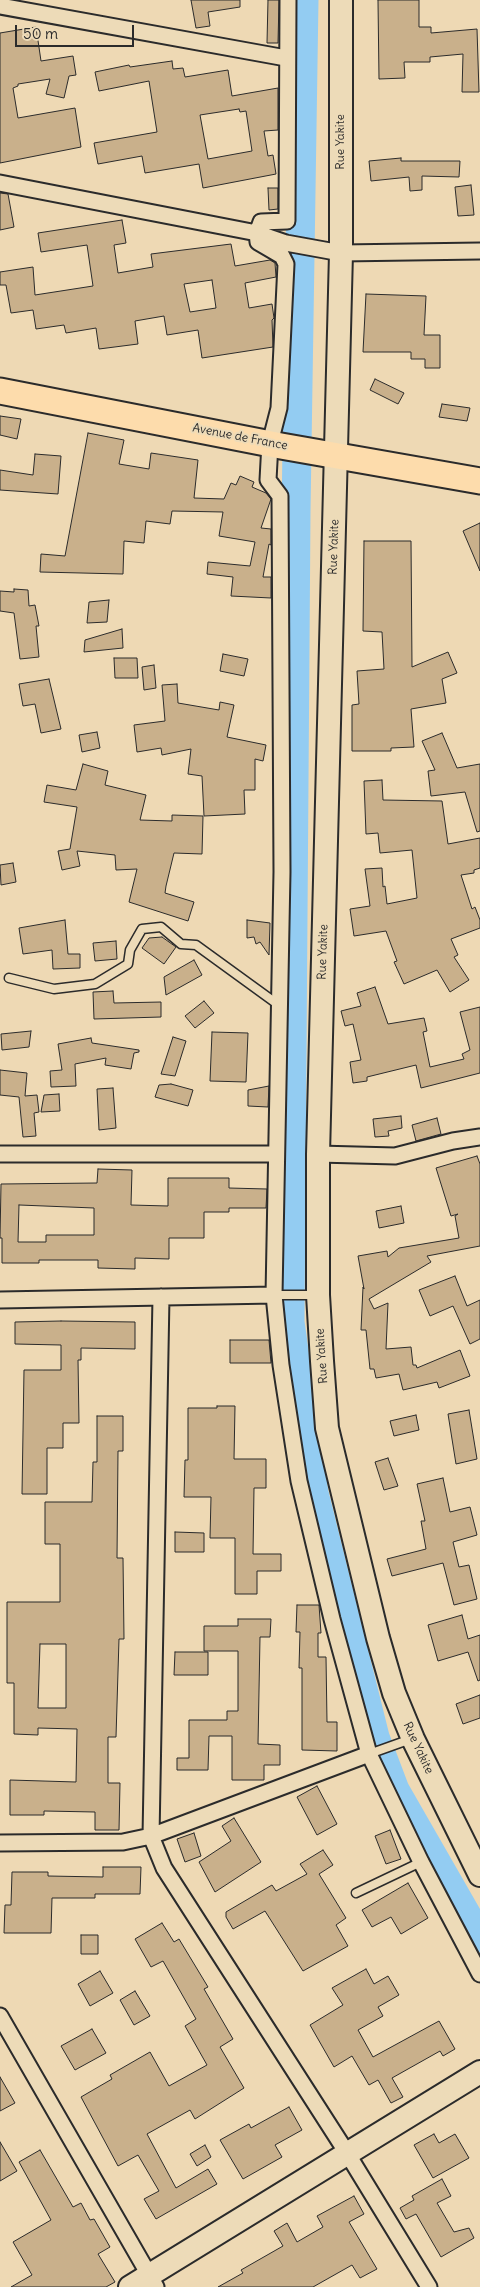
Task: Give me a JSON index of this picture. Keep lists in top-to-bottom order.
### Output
{
  "streets": {
    "main road": ["Rue Yakite", "Avenue de France"]
  },
  "crossings": [
    ["Rue Yakite", "Avenue de France"]
  ],
  "scale_bar": "50 m"
}
